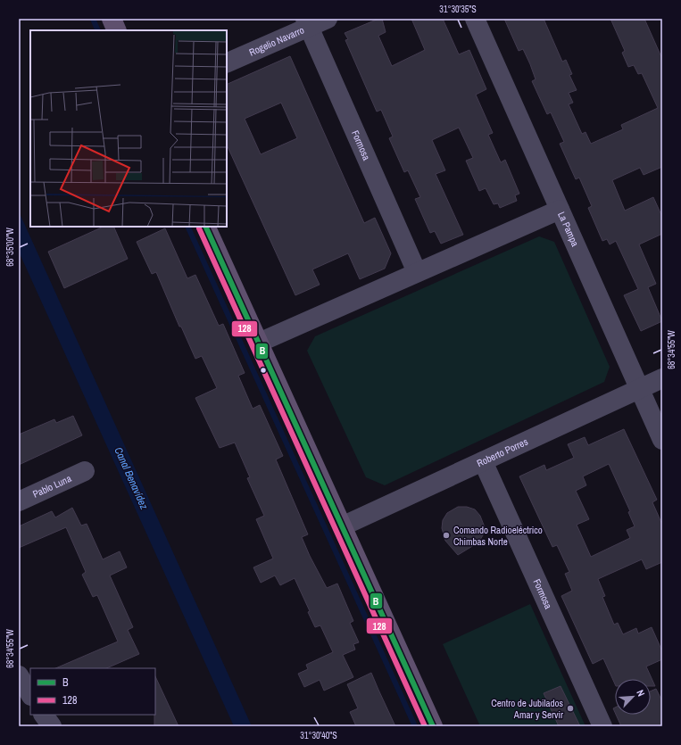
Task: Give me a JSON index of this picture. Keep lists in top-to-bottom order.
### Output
{
  "streets": {
    "street": [
      "Rogelio Navarro",
      "Formosa",
      "La Pampa",
      "Roberto Porres",
      "Pablo Luna"
    ]
  },
  "crossings": [
    ["Rogelio Navarro", "Formosa"],
    ["Formosa", "Roberto Porres"],
    ["La Pampa", "Roberto Porres"]
  ],
  "water": ["Canal Benavídez"],
  "places": ["Comando Radioeléctrico Chimbas Norte", "Centro de Jubilados Amar y Servir"],
  "lines": ["transit line B", "transit line 128"],
  "legend": ["B", "128"],
  "north": "top right",
  "coordinates": [
    "31°30'35\"S",
    "68°35'00\"W",
    "68°34'55\"W",
    "31°30'40\"S"
  ]
}
